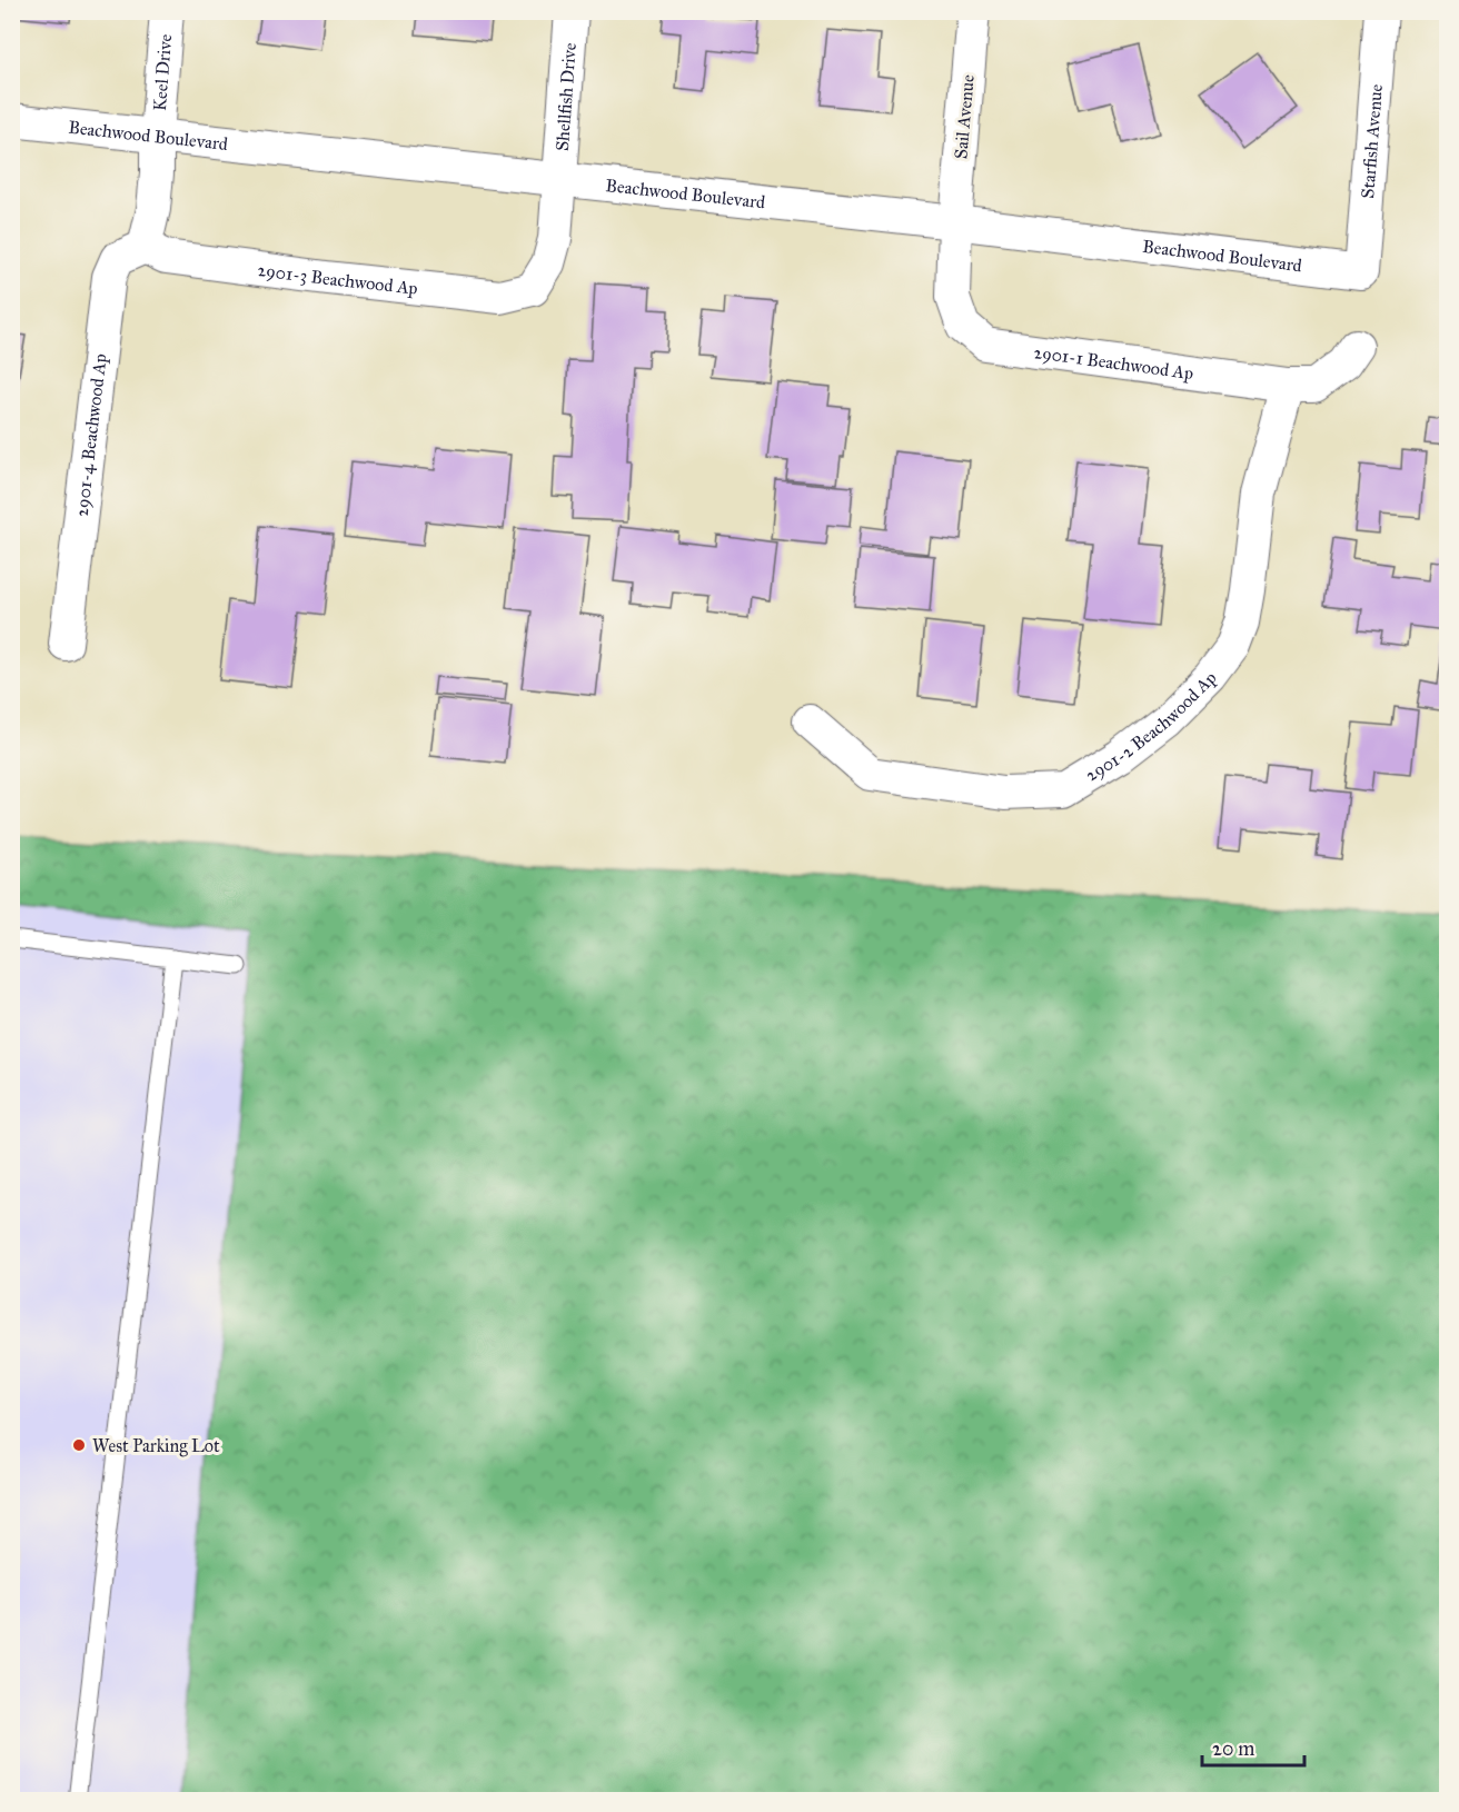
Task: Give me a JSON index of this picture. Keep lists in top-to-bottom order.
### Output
{
  "streets": {
    "street": [
      "Keel Drive",
      "Shellfish Drive",
      "Sail Avenue",
      "Beachwood Boulevard",
      "Starfish Avenue",
      "2901-3 Beachwood Ap",
      "2901-1 Beachwood Ap",
      "2901-4 Beachwood Ap",
      "2901-2 Beachwood Ap"
    ]
  },
  "crossings": [
    ["Keel Drive", "Beachwood Boulevard"],
    ["Shellfish Drive", "Beachwood Boulevard"],
    ["Shellfish Drive", "2901-3 Beachwood Ap"],
    ["Sail Avenue", "Beachwood Boulevard"],
    ["Sail Avenue", "2901-1 Beachwood Ap"],
    ["Beachwood Boulevard", "Starfish Avenue"],
    ["Beachwood Boulevard", "2901-3 Beachwood Ap"],
    ["Beachwood Boulevard", "2901-1 Beachwood Ap"],
    ["2901-3 Beachwood Ap", "2901-4 Beachwood Ap"],
    ["2901-1 Beachwood Ap", "2901-2 Beachwood Ap"]
  ],
  "places": ["West Parking Lot"],
  "scale_bar": "20 m"
}
